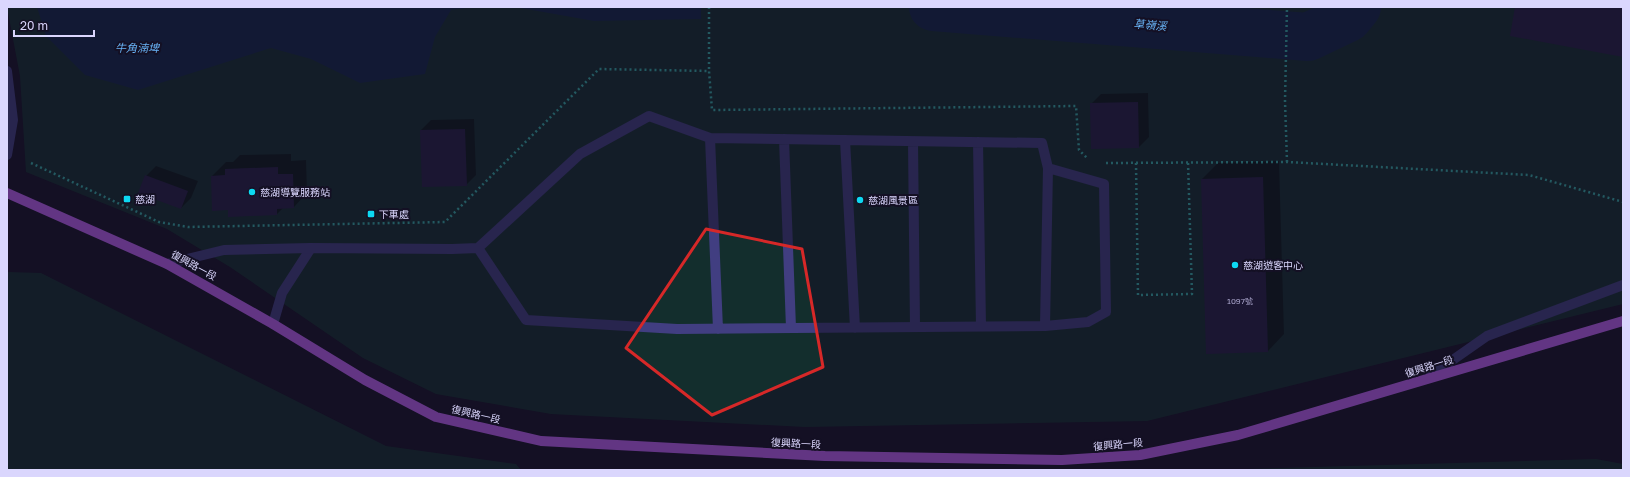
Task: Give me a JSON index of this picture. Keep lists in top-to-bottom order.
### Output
{
  "streets": {
    "main road": ["復興路一段"]
  },
  "water": ["草嶺溪", "牛角湳埤"],
  "places": {
    "other": ["慈湖導覽服務站", "慈湖風景區", "慈湖遊客中心"],
    "transit": ["慈湖", "下車處"]
  },
  "house_numbers": ["1097號"],
  "scale_bar": "20 m"
}
